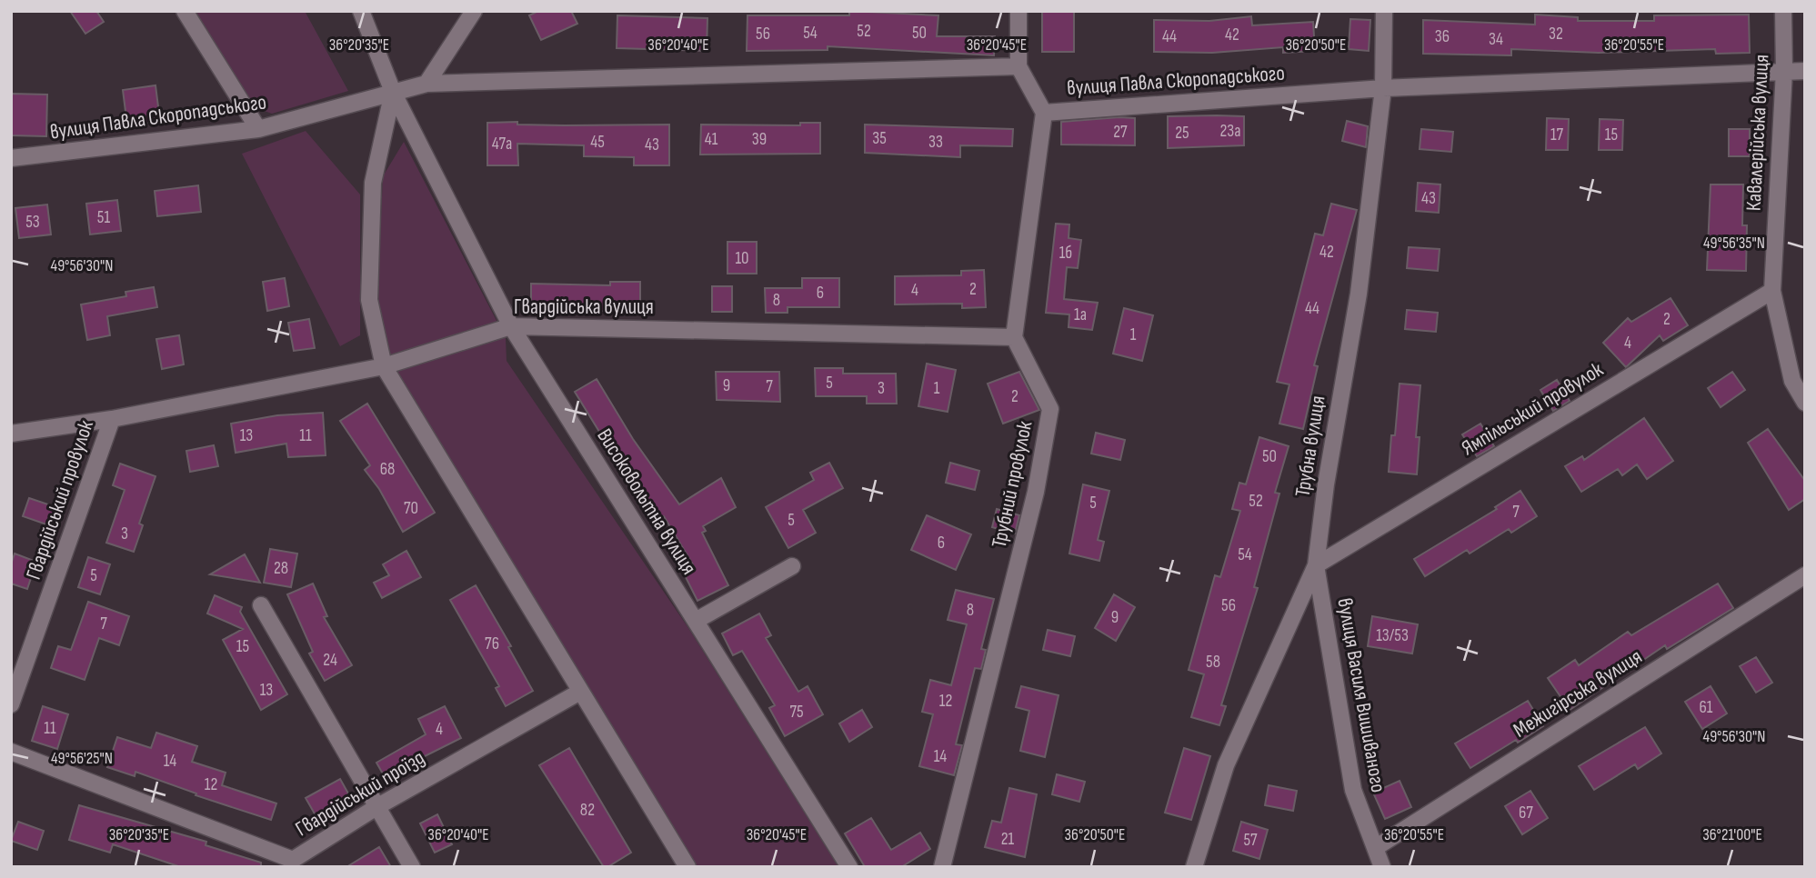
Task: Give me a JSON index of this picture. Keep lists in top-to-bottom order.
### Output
{
  "streets": {
    "street": [
      "вулиця Павла Скоропадського",
      "Кавалерійська вулиця",
      "Гвардійська вулиця",
      "Ямпільський провулок",
      "Трубна вулиця",
      "Трубний провулок",
      "Гвардійський провулок",
      "Високовольтна вулиця",
      "Межигірська вулиця",
      "вулиця Василя Вишиваного",
      "Гвардійський проїзд"
    ]
  },
  "crossings": [
    ["вулиця Павла Скоропадського", "Кавалерійська вулиця"],
    ["вулиця Павла Скоропадського", "Трубна вулиця"],
    ["вулиця Павла Скоропадського", "Високовольтна вулиця"],
    ["Кавалерійська вулиця", "Ямпільський провулок"],
    ["Гвардійська вулиця", "Трубний провулок"],
    ["Гвардійська вулиця", "Гвардійський провулок"],
    ["Гвардійська вулиця", "Високовольтна вулиця"],
    ["Ямпільський провулок", "Трубна вулиця"],
    ["Ямпільський провулок", "вулиця Василя Вишиваного"],
    ["Трубна вулиця", "вулиця Василя Вишиваного"],
    ["Межигірська вулиця", "вулиця Василя Вишиваного"]
  ],
  "house_numbers": [
    "52",
    "54",
    "50",
    "56",
    "32",
    "42",
    "44",
    "36",
    "34",
    "23а",
    "27",
    "25",
    "17",
    "15",
    "35",
    "41",
    "39",
    "45",
    "33",
    "47а",
    "43",
    "43",
    "51",
    "53",
    "42",
    "1б",
    "10",
    "2",
    "4",
    "6",
    "8",
    "44",
    "1а",
    "2",
    "1",
    "4",
    "5",
    "9",
    "7",
    "3",
    "1",
    "2",
    "13",
    "11",
    "50",
    "68",
    "52",
    "5",
    "70",
    "7",
    "5",
    "3",
    "6",
    "54",
    "28",
    "5",
    "56",
    "8",
    "9",
    "7",
    "13/53",
    "76",
    "15",
    "24",
    "58",
    "13",
    "12",
    "61",
    "75",
    "11",
    "4",
    "14",
    "14",
    "12",
    "82",
    "67",
    "21",
    "57"
  ],
  "coordinates": [
    "36°20'35\"E",
    "36°20'40\"E",
    "36°20'45\"E",
    "36°20'50\"E",
    "36°20'55\"E",
    "49°56'35\"N",
    "49°56'30\"N",
    "49°56'25\"N",
    "36°21'00\"E"
  ]
}
